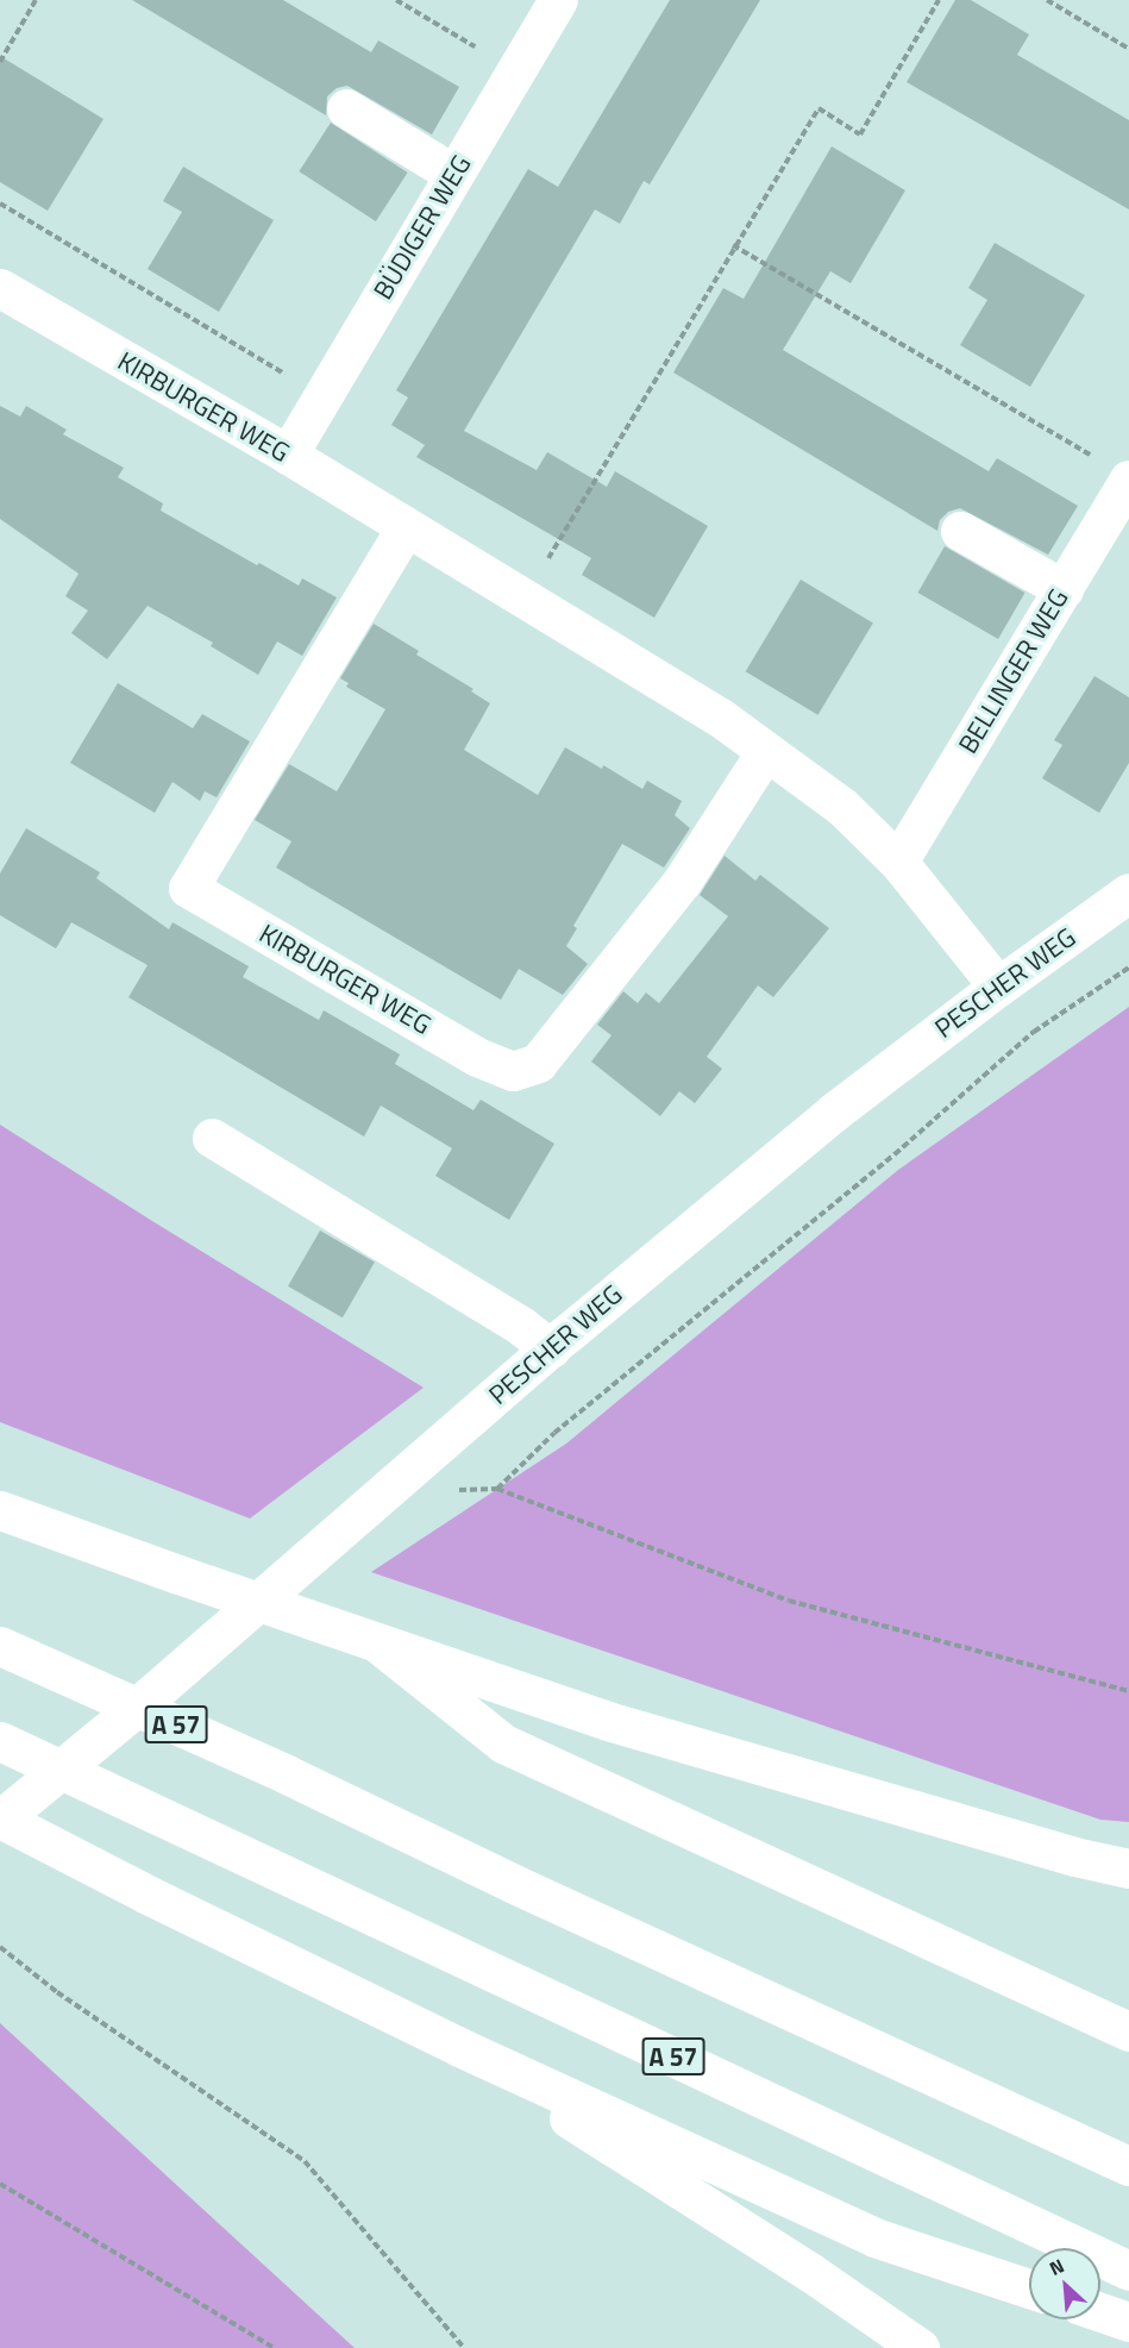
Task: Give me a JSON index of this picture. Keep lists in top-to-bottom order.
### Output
{
  "streets": {
    "main road": [
      "BÜDIGER WEG",
      "KIRBURGER WEG",
      "BELLINGER WEG",
      "PESCHER WEG",
      "A 57"
    ]
  },
  "crossings": [
    ["BÜDIGER WEG", "KIRBURGER WEG"],
    ["KIRBURGER WEG", "BELLINGER WEG"],
    ["KIRBURGER WEG", "PESCHER WEG"]
  ],
  "north": "top left"
}
